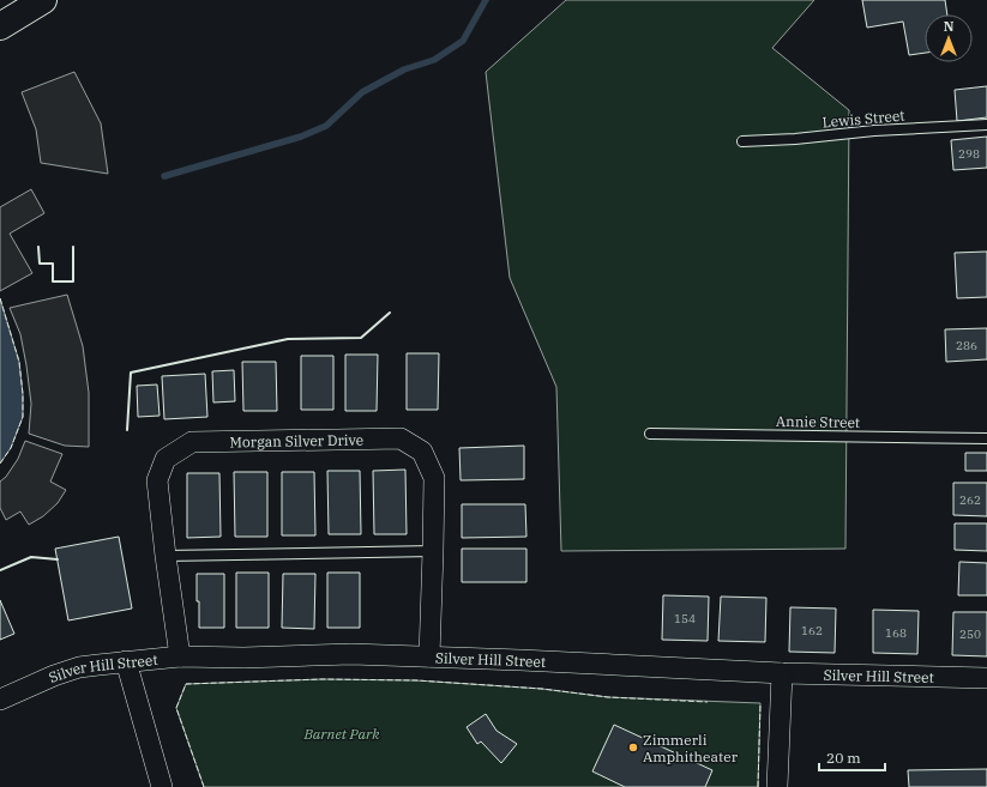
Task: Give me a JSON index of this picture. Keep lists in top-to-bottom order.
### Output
{
  "streets": {
    "street": ["Morgan Silver Drive", "Silver Hill Street"],
    "lane": ["Lewis Street", "Annie Street"]
  },
  "crossings": [
    ["Morgan Silver Drive", "Silver Hill Street"]
  ],
  "parks": ["Barnet Park"],
  "places": ["Zimmerli Amphitheater"],
  "house_numbers": [
    "298",
    "286",
    "262",
    "154",
    "162",
    "168",
    "250"
  ],
  "scale_bar": "20 m",
  "north": "top"
}
